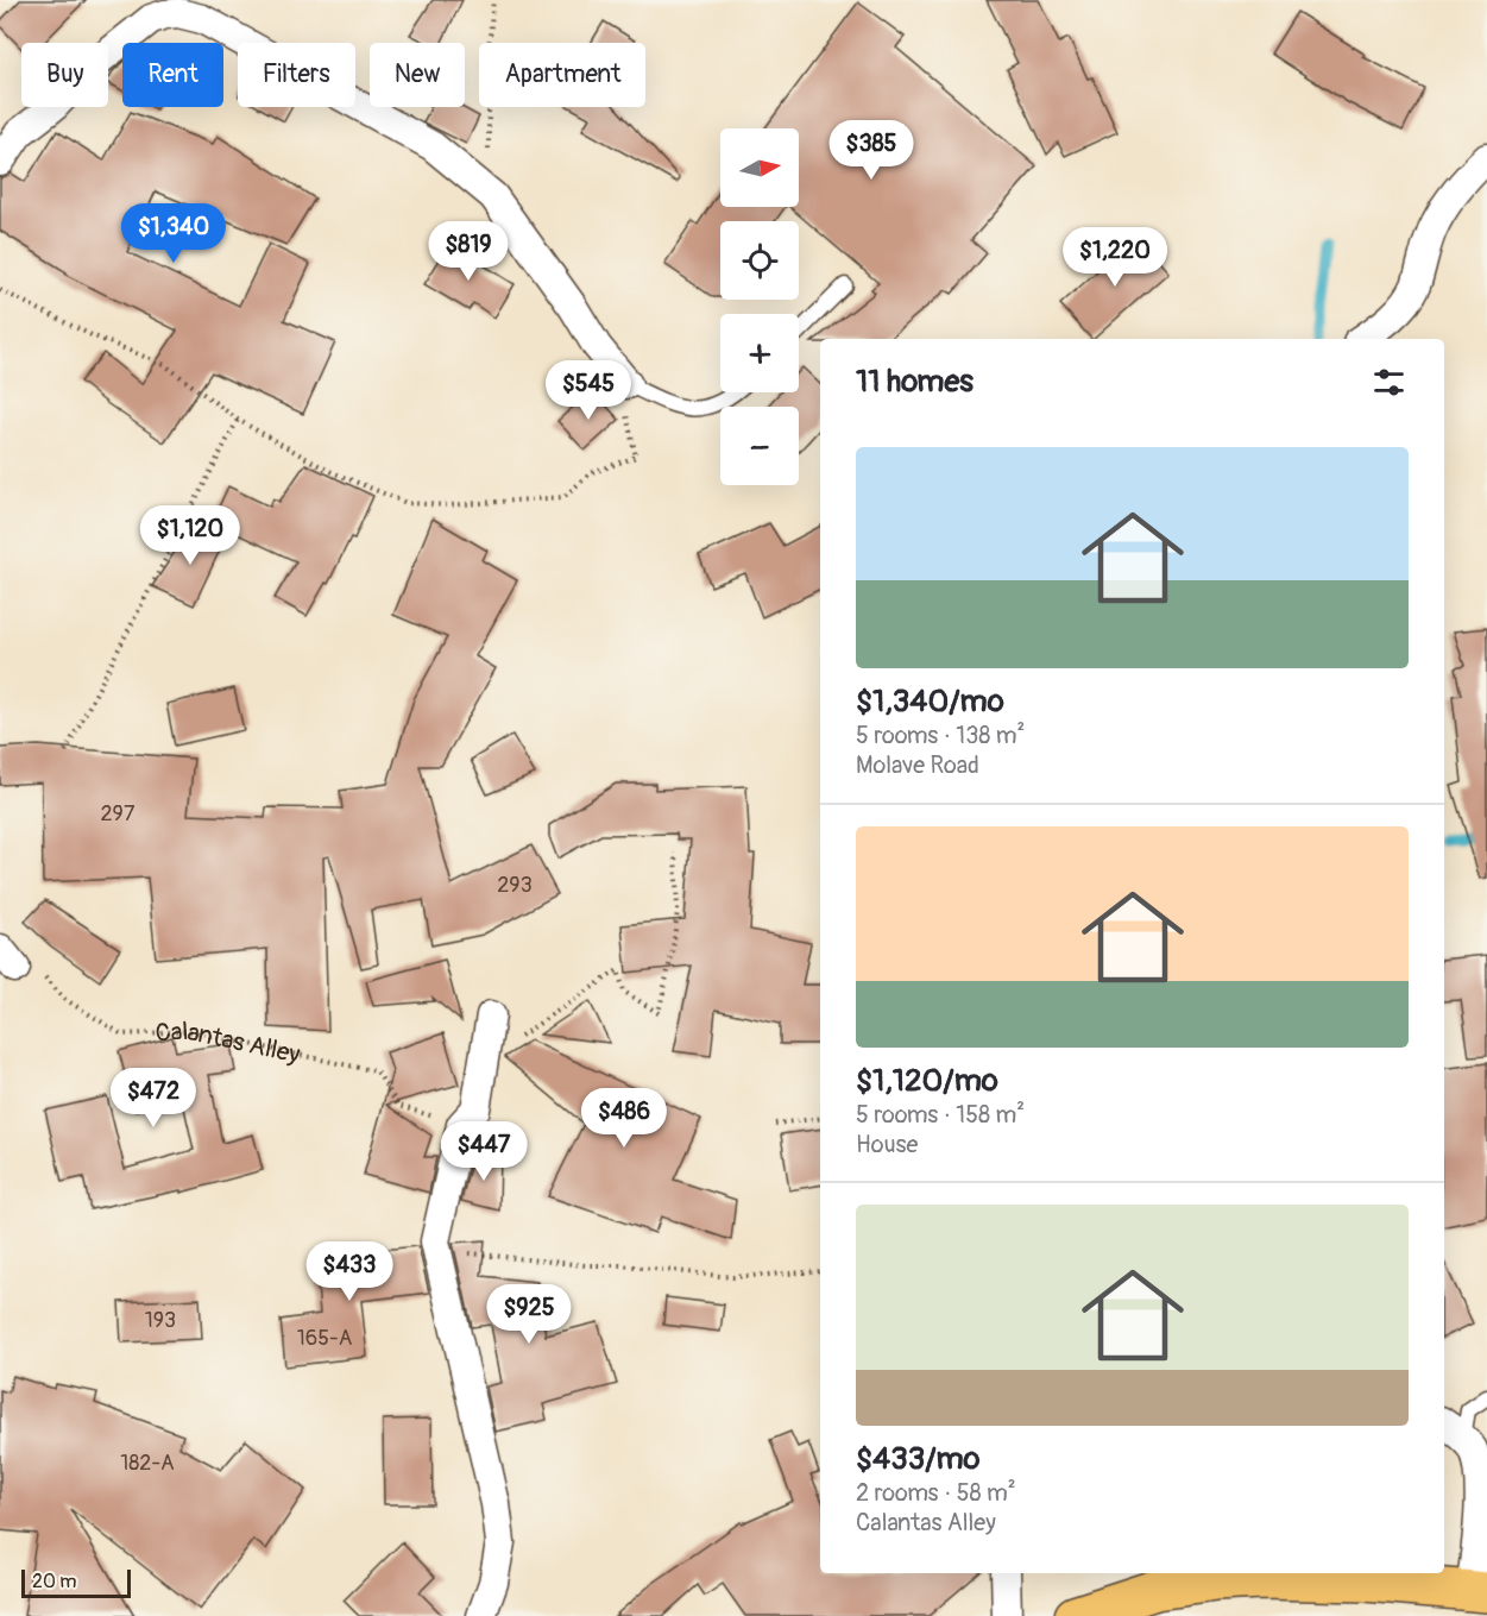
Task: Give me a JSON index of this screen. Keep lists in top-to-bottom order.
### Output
{
  "streets": {
    "path": ["Calantas Alley"]
  },
  "house_numbers": [
    "297",
    "293",
    "193",
    "165-A",
    "182-A"
  ],
  "scale_bar": "20 m",
  "north": "right",
  "page": {
    "chip": [
      "Buy",
      "Rent",
      "Filters",
      "New",
      "Apartment"
    ],
    "price": [
      "$385",
      "$1,340",
      "$819",
      "$1,220",
      "$545",
      "$1,120",
      "$472",
      "$486",
      "$447",
      "$433",
      "$925"
    ],
    "map_buttons": ["+", "−"],
    "heading": "11 homes",
    "list": [
      {
        "name": "$1,340/mo",
        "note": "5 rooms · 138 m² · Molave Road"
      },
      {
        "name": "$1,120/mo",
        "note": "5 rooms · 158 m² · House"
      },
      {
        "name": "$433/mo",
        "note": "2 rooms · 58 m² · Calantas Alley"
      }
    ],
    "scale": "20 m"
  }
}
